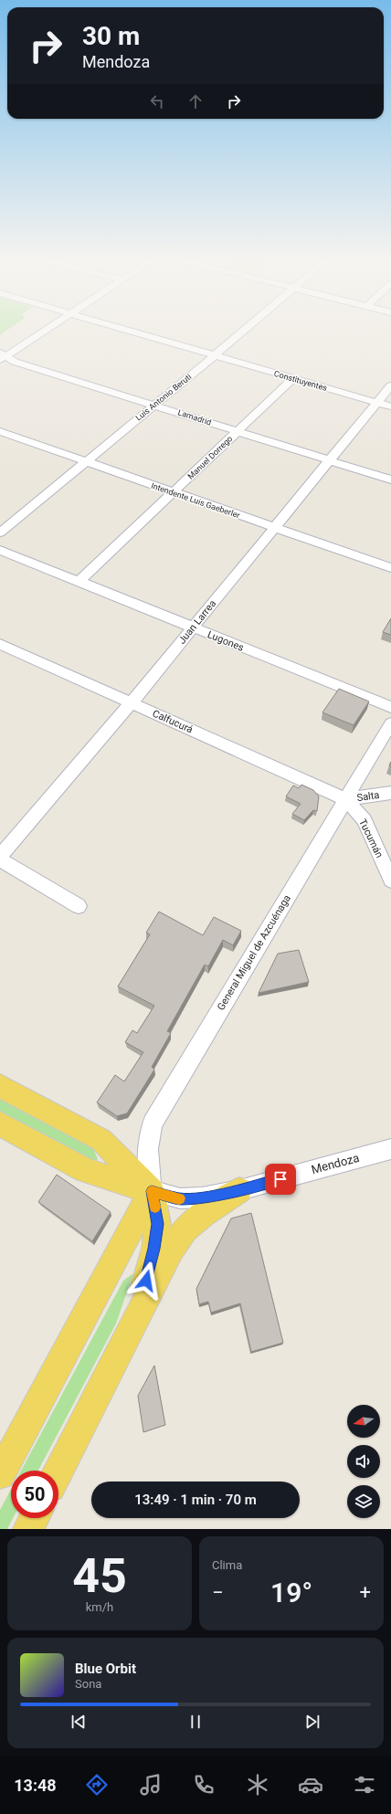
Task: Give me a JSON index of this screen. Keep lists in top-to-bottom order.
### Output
{
  "streets": {
    "street": [
      "Constituyentes",
      "Luis Antonio Beruti",
      "Lamadrid",
      "Manuel Dorrego",
      "Intendente Luis Gaeberler",
      "Juan Larrea",
      "Lugones",
      "Calfucurá",
      "Salta",
      "Tucumán",
      "General Miguel de Azcuénaga",
      "Mendoza"
    ]
  },
  "crossings": [
    ["Constituyentes", "Luis Antonio Beruti"],
    ["Constituyentes", "Manuel Dorrego"],
    ["Constituyentes", "Juan Larrea"],
    ["Luis Antonio Beruti", "Lamadrid"],
    ["Luis Antonio Beruti", "Intendente Luis Gaeberler"],
    ["Lamadrid", "Manuel Dorrego"],
    ["Lamadrid", "Juan Larrea"],
    ["Manuel Dorrego", "Intendente Luis Gaeberler"],
    ["Manuel Dorrego", "Lugones"],
    ["Intendente Luis Gaeberler", "Juan Larrea"],
    ["Juan Larrea", "Lugones"],
    ["Juan Larrea", "Calfucurá"],
    ["Calfucurá", "Salta"],
    ["Calfucurá", "Tucumán"],
    ["Calfucurá", "General Miguel de Azcuénaga"],
    ["Salta", "Tucumán"],
    ["Salta", "General Miguel de Azcuénaga"],
    ["Tucumán", "General Miguel de Azcuénaga"],
    ["General Miguel de Azcuénaga", "Mendoza"]
  ],
  "north": "left",
  "page": {
    "turn": ["30 m", "Mendoza"],
    "limit": "50",
    "trip": "13:49 · 1 min · 70 m",
    "tile": [
      ["45", "km/h"],
      "Clima"
    ],
    "heat": ["−", "19°", "+"],
    "song": ["Blue Orbit", "Sona"],
    "tabs": "13:48"
  }
}
